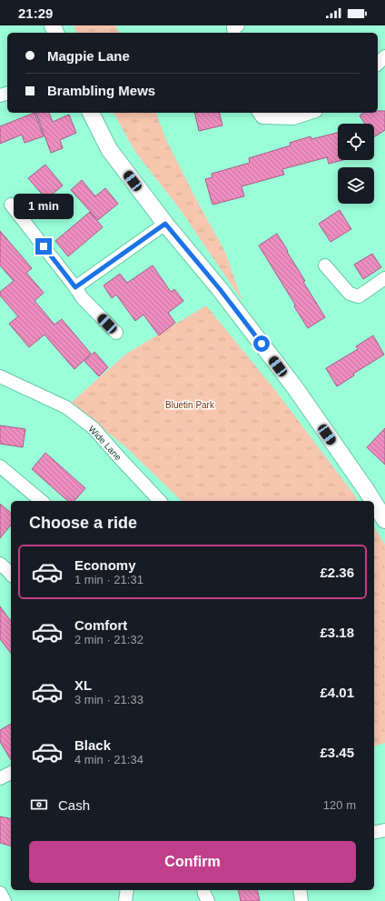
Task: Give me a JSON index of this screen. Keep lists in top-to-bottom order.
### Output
{
  "streets": {
    "street": ["Wide Lane"]
  },
  "parks": ["Bluetin Park"],
  "page": {
    "status": "21:29",
    "banner": ["Magpie Lane", "Brambling Mews"],
    "bubble": "1 min",
    "heading": "Choose a ride",
    "list": [
      {
        "name": "Economy",
        "note": "1 min · 21:31",
        "value": "£2.36"
      },
      {
        "name": "Comfort",
        "note": "2 min · 21:32",
        "value": "£3.18"
      },
      {
        "name": "XL",
        "note": "3 min · 21:33",
        "value": "£4.01"
      },
      {
        "name": "Black",
        "note": "4 min · 21:34",
        "value": "£3.45"
      }
    ],
    "pay": ["Cash", "120 m"],
    "buttons": "Confirm"
  }
}
